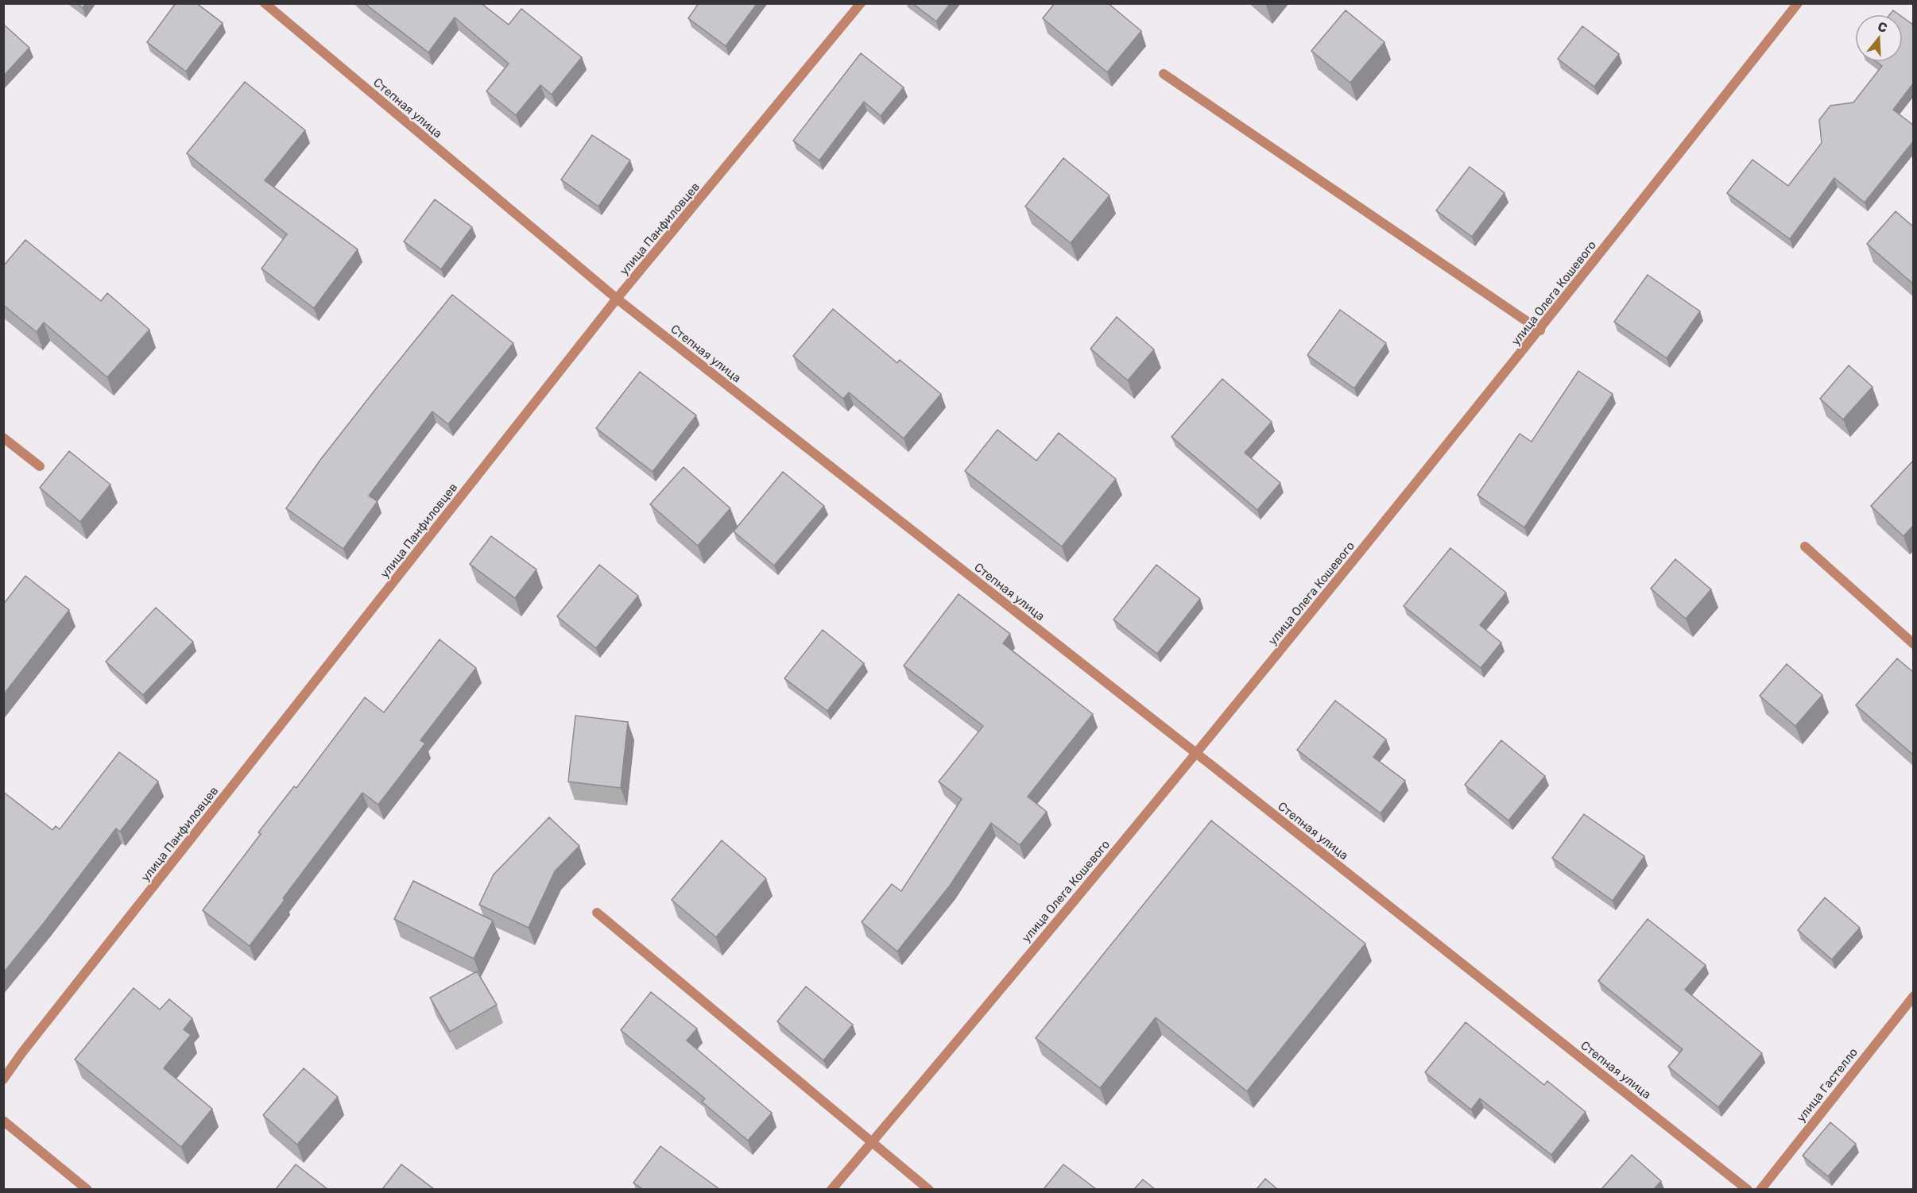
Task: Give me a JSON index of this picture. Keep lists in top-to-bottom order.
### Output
{
  "streets": {
    "street": [
      "Степная улица",
      "улица Панфиловцев",
      "улица Олега Кошевого",
      "улица Гастелло"
    ]
  },
  "crossings": [
    ["Степная улица", "улица Панфиловцев"],
    ["Степная улица", "улица Олега Кошевого"]
  ],
  "north": "top"
}
